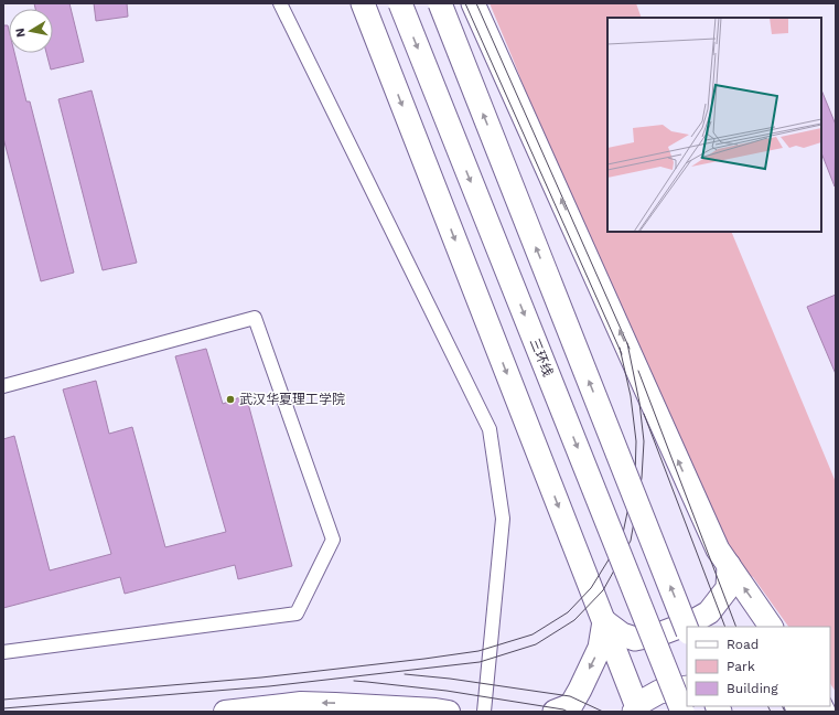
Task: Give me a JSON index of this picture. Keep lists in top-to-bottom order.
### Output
{
  "streets": {
    "highway": ["三环线"]
  },
  "places": ["武汉华夏理工学院"],
  "legend": ["Road", "Park", "Building"],
  "north": "left"
}
